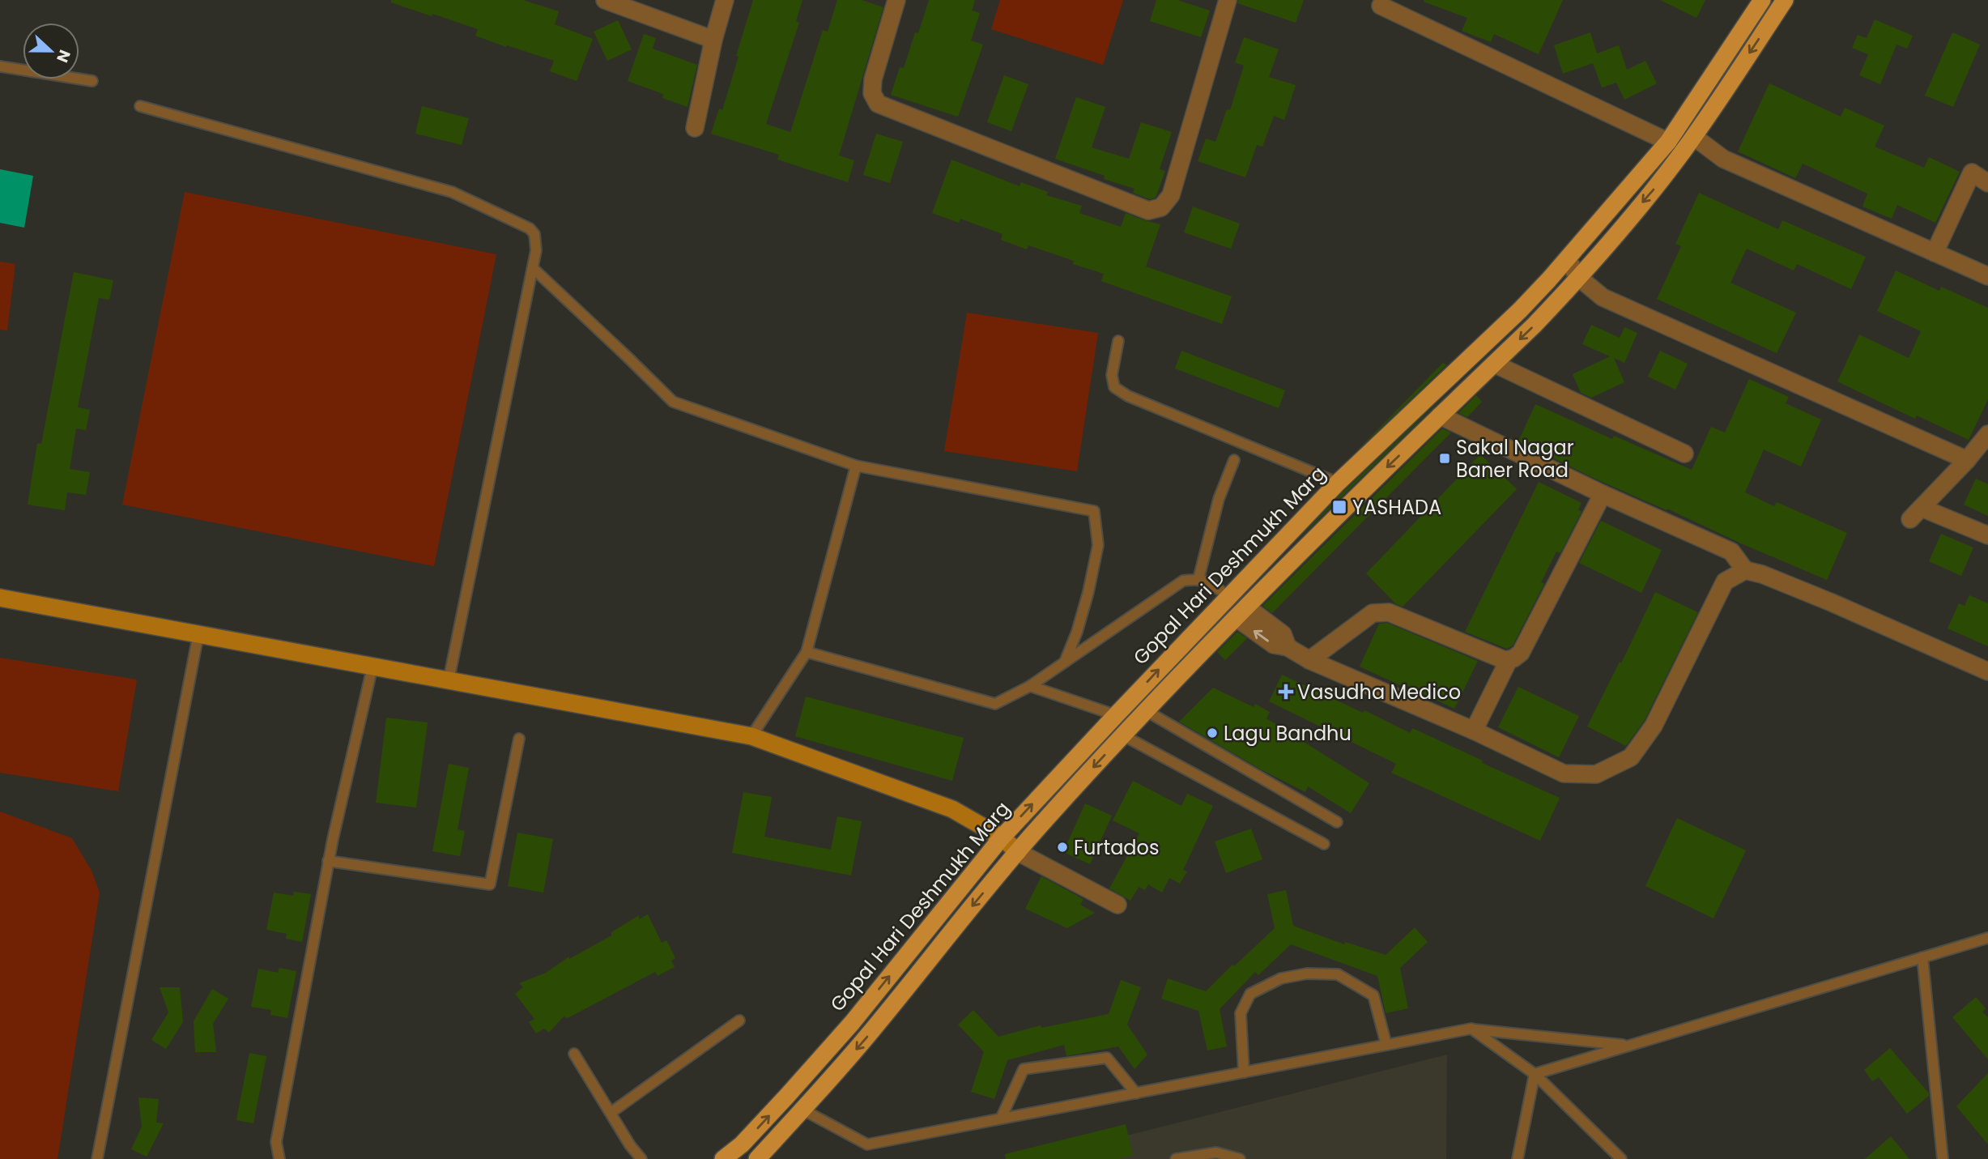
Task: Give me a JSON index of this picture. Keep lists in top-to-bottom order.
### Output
{
  "streets": {
    "main road": ["Gopal Hari Deshmukh Marg"]
  },
  "places": {
    "transit": ["Sakal Nagar Baner Road", "YASHADA"],
    "health": ["Vasudha Medico"],
    "other": ["Lagu Bandhu", "Furtados"]
  },
  "north": "right"
}
